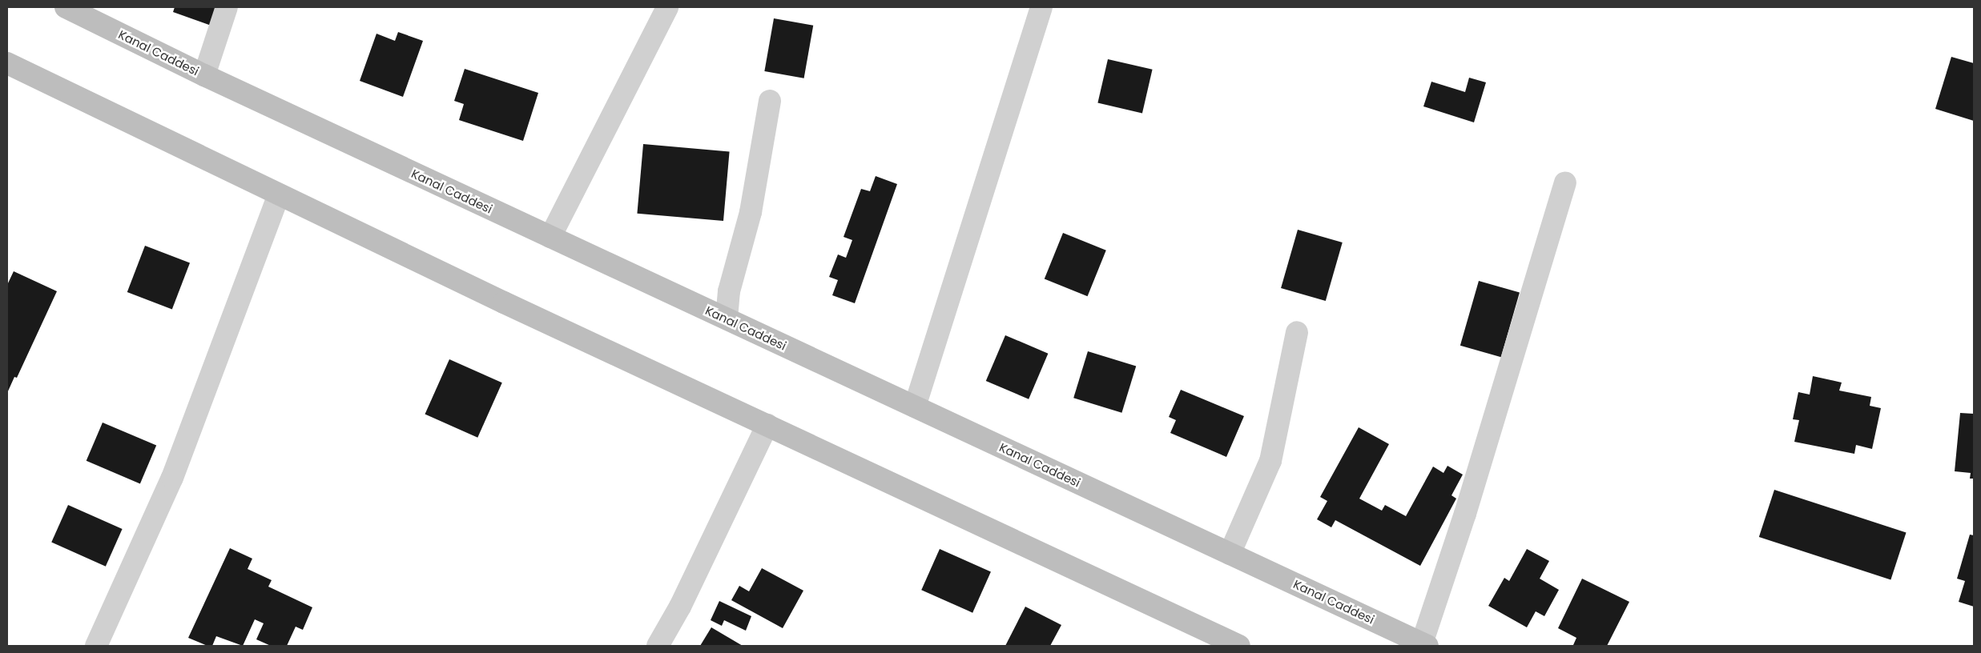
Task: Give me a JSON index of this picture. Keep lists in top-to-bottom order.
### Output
{
  "streets": {
    "main road": ["Kanal Caddesi"]
  }
}
